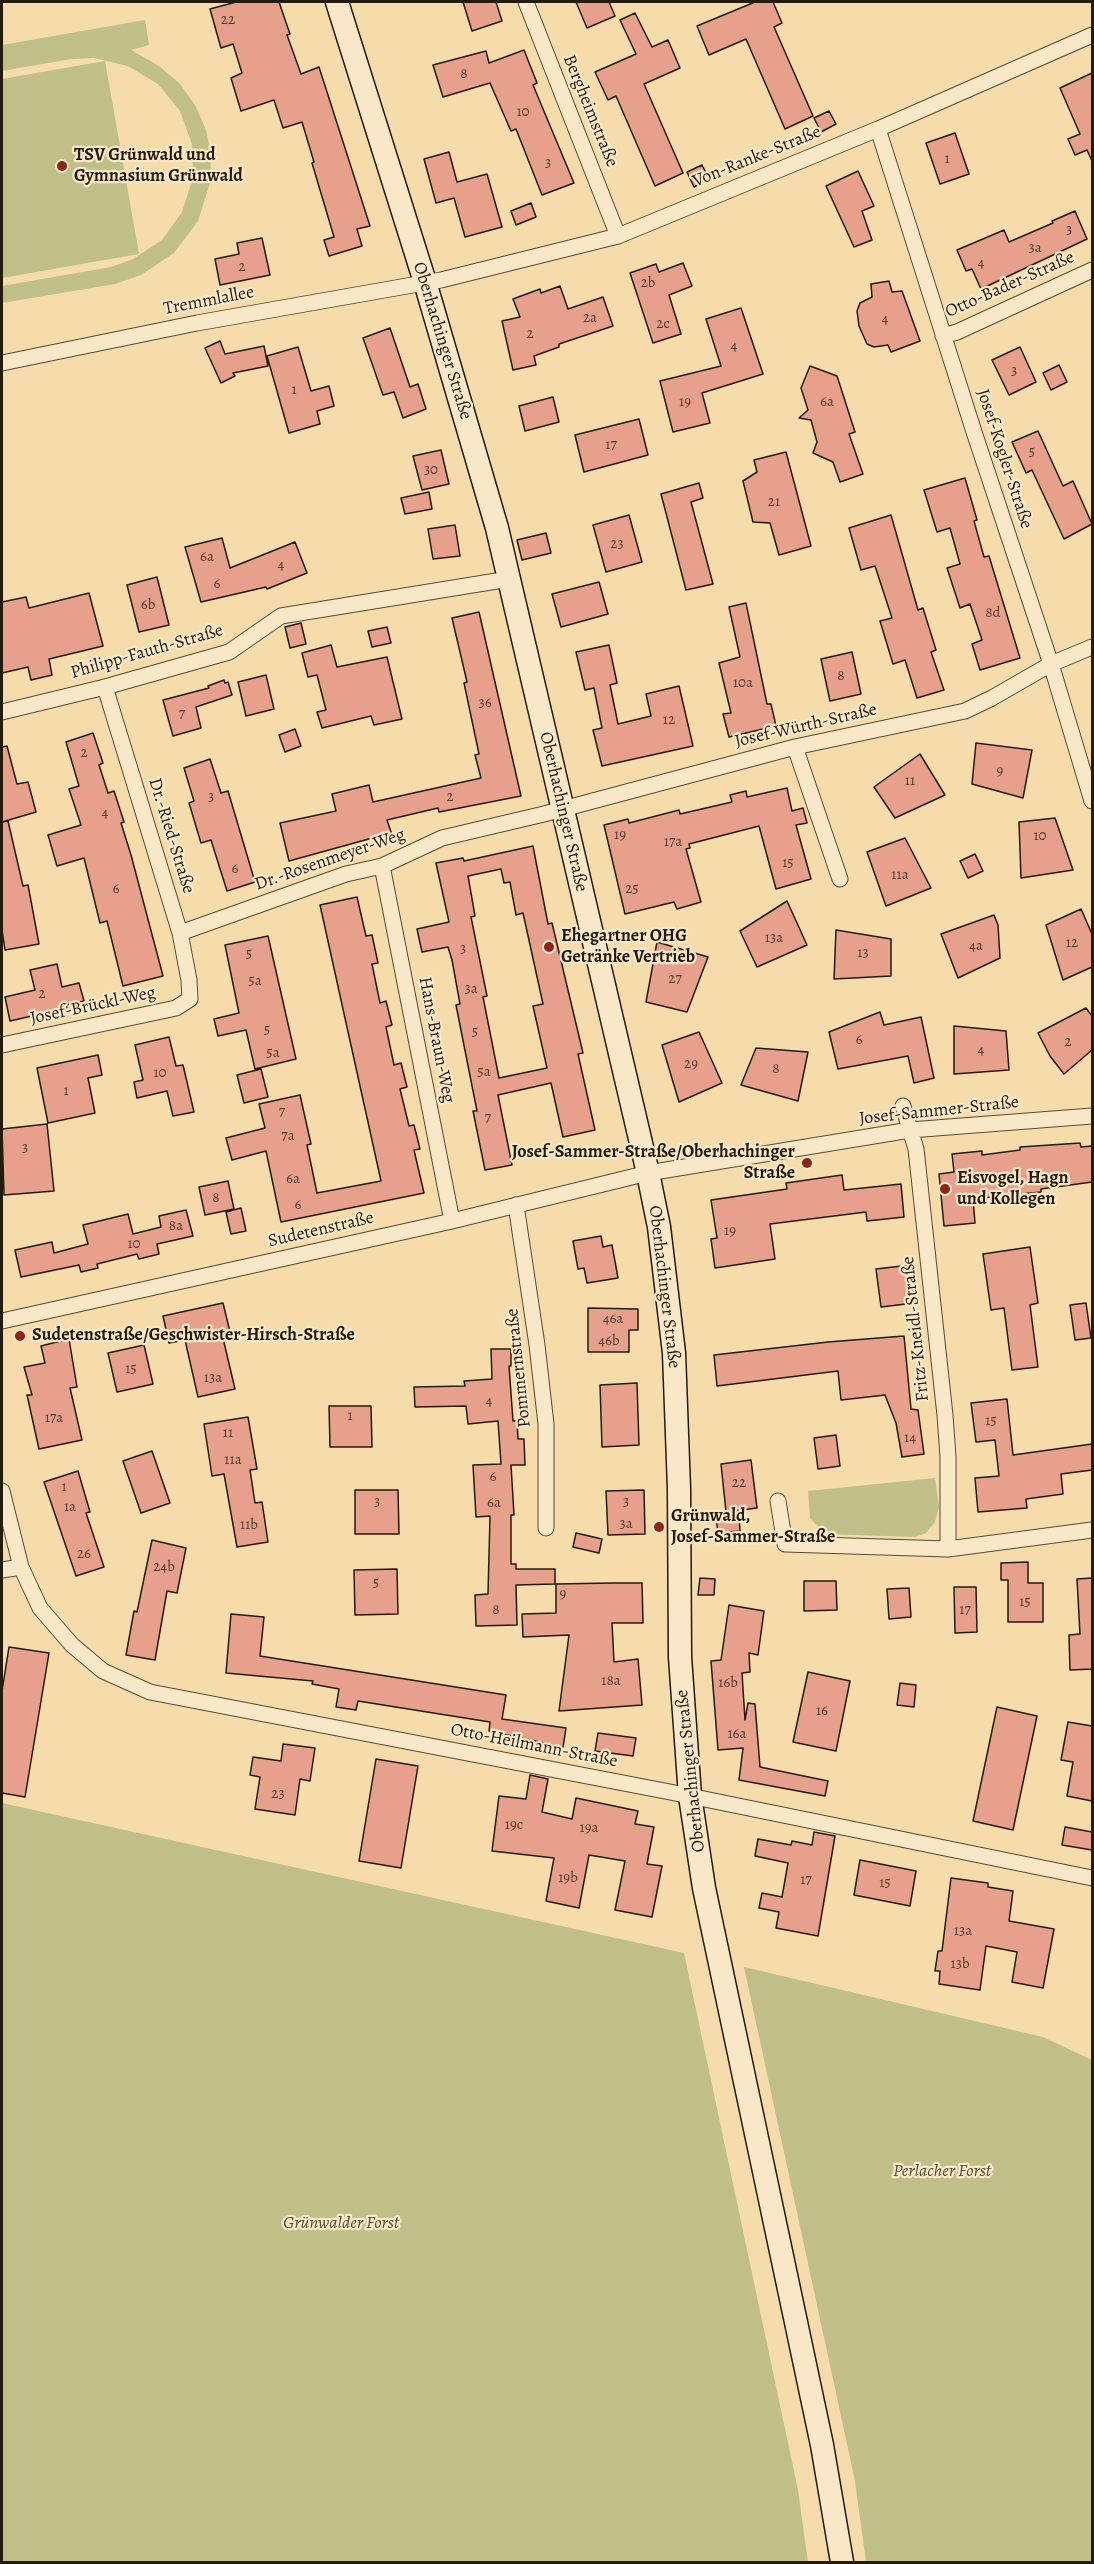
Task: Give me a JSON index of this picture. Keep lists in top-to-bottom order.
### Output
{
  "streets": {
    "main road": ["Oberhachinger Straße"],
    "street": [
      "Bergheimstraße",
      "Von-Ranke-Straße",
      "Otto-Bader-Straße",
      "Tremmlallee",
      "Josef-Kogler-Straße",
      "Philipp-Fauth-Straße",
      "Josef-Würth-Straße",
      "Dr.-Ried-Straße",
      "Dr.-Rosenmeyer-Weg",
      "Josef-Brückl-Weg",
      "Hans-Braun-Weg",
      "Josef-Sammer-Straße",
      "Sudetenstraße",
      "Fritz-Kneidl-Straße",
      "Pommernstraße",
      "Otto-Heilmann-Straße"
    ]
  },
  "crossings": [
    ["Bergheimstraße", "Von-Ranke-Straße"],
    ["Von-Ranke-Straße", "Tremmlallee"],
    ["Von-Ranke-Straße", "Oberhachinger Straße"],
    ["Von-Ranke-Straße", "Josef-Kogler-Straße"],
    ["Otto-Bader-Straße", "Josef-Kogler-Straße"],
    ["Tremmlallee", "Oberhachinger Straße"],
    ["Oberhachinger Straße", "Philipp-Fauth-Straße"],
    ["Oberhachinger Straße", "Josef-Würth-Straße"],
    ["Oberhachinger Straße", "Dr.-Rosenmeyer-Weg"],
    ["Oberhachinger Straße", "Josef-Sammer-Straße"],
    ["Oberhachinger Straße", "Sudetenstraße"],
    ["Oberhachinger Straße", "Otto-Heilmann-Straße"],
    ["Josef-Kogler-Straße", "Josef-Würth-Straße"],
    ["Philipp-Fauth-Straße", "Dr.-Ried-Straße"],
    ["Josef-Würth-Straße", "Dr.-Rosenmeyer-Weg"],
    ["Dr.-Ried-Straße", "Dr.-Rosenmeyer-Weg"],
    ["Dr.-Ried-Straße", "Josef-Brückl-Weg"],
    ["Dr.-Rosenmeyer-Weg", "Hans-Braun-Weg"],
    ["Hans-Braun-Weg", "Sudetenstraße"],
    ["Josef-Sammer-Straße", "Sudetenstraße"],
    ["Josef-Sammer-Straße", "Fritz-Kneidl-Straße"],
    ["Sudetenstraße", "Pommernstraße"]
  ],
  "parks": ["Perlacher Forst", "Grünwalder Forst"],
  "places": [
    "TSV Grünwald und Gymnasium Grünwald",
    "Ehegartner OHG Getränke Vertrieb",
    "Josef-Sammer-Straße/Oberhachinger Straße",
    "Eisvogel, Hagn und Kollegen",
    "Sudetenstraße/Geschwister-Hirsch-Straße",
    "Grünwald, Josef-Sammer-Straße"
  ],
  "house_numbers": [
    "22",
    "8",
    "10",
    "1",
    "3",
    "3",
    "3a",
    "4",
    "2",
    "2b",
    "2a",
    "4",
    "2c",
    "2",
    "4",
    "3",
    "1",
    "19",
    "6a",
    "17",
    "5",
    "30",
    "21",
    "23",
    "6a",
    "4",
    "6",
    "6b",
    "8d",
    "8",
    "10a",
    "36",
    "7",
    "12",
    "2",
    "9",
    "11",
    "3",
    "2",
    "4",
    "19",
    "10",
    "17a",
    "15",
    "6",
    "11a",
    "6",
    "25",
    "13a",
    "12",
    "4a",
    "3",
    "13",
    "5",
    "27",
    "5a",
    "3a",
    "2",
    "5",
    "5",
    "6",
    "2",
    "4",
    "5a",
    "29",
    "8",
    "5a",
    "10",
    "1",
    "7",
    "7",
    "7a",
    "3",
    "6a",
    "8",
    "6",
    "8a",
    "19",
    "10",
    "46a",
    "46b",
    "15",
    "13a",
    "4",
    "1",
    "17a",
    "15",
    "11",
    "14",
    "11a",
    "6",
    "22",
    "1",
    "3",
    "3",
    "6a",
    "1a",
    "3a",
    "11b",
    "26",
    "24b",
    "5",
    "9",
    "15",
    "8",
    "17",
    "18a",
    "16b",
    "16",
    "16a",
    "23",
    "19c",
    "19a",
    "19b",
    "17",
    "15",
    "13a",
    "13b"
  ]
}
